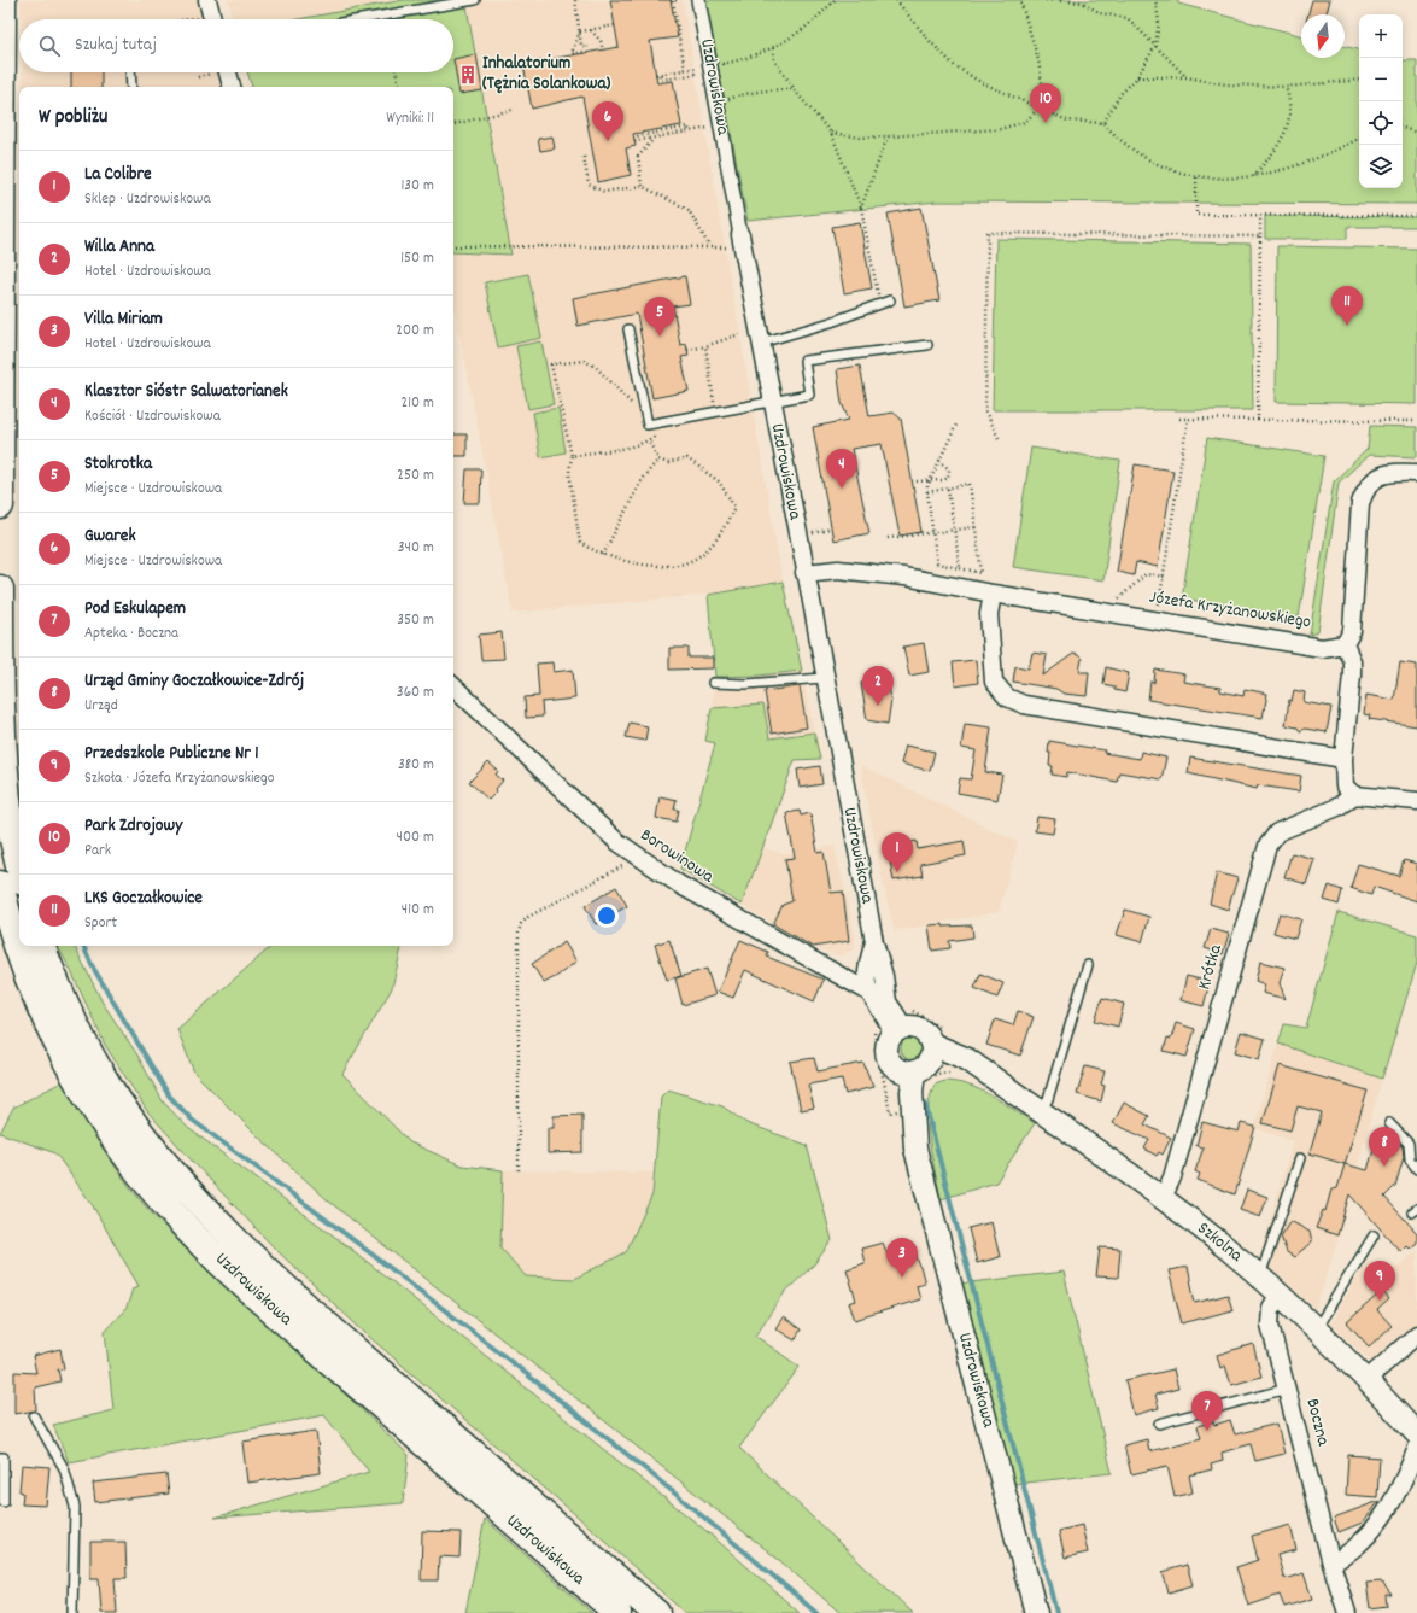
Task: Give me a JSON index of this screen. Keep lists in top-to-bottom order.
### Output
{
  "streets": {
    "main road": ["Uzdrowiskowa"],
    "street": [
      "Józefa Krzyżanowskiego",
      "Borowinowa",
      "Krótka",
      "Szkolna",
      "Boczna"
    ]
  },
  "crossings": [
    ["Uzdrowiskowa", "Józefa Krzyżanowskiego"],
    ["Uzdrowiskowa", "Borowinowa"],
    ["Uzdrowiskowa", "Szkolna"],
    ["Krótka", "Szkolna"],
    ["Szkolna", "Boczna"]
  ],
  "places": {
    "building": ["Inhalatorium (Tężnia Solankowa)"]
  },
  "north": "bottom",
  "page": {
    "map_buttons": ["+", "−"],
    "search": "Szukaj tutaj",
    "pins": [
      "10",
      "6",
      "11",
      "5",
      "4",
      "2",
      "1",
      "8",
      "3",
      "9",
      "7"
    ],
    "heading": ["W pobliżu", "Wyniki: 11"],
    "list": [
      {
        "mark": "1",
        "name": "La Colibre",
        "note": "Sklep · Uzdrowiskowa",
        "value": "130 m"
      },
      {
        "mark": "2",
        "name": "Willa Anna",
        "note": "Hotel · Uzdrowiskowa",
        "value": "150 m"
      },
      {
        "mark": "3",
        "name": "Villa Miriam",
        "note": "Hotel · Uzdrowiskowa",
        "value": "200 m"
      },
      {
        "mark": "4",
        "name": "Klasztor Sióstr Salwatorianek",
        "note": "Kościół · Uzdrowiskowa",
        "value": "210 m"
      },
      {
        "mark": "5",
        "name": "Stokrotka",
        "note": "Miejsce · Uzdrowiskowa",
        "value": "250 m"
      },
      {
        "mark": "6",
        "name": "Gwarek",
        "note": "Miejsce · Uzdrowiskowa",
        "value": "340 m"
      },
      {
        "mark": "7",
        "name": "Pod Eskulapem",
        "note": "Apteka · Boczna",
        "value": "350 m"
      },
      {
        "mark": "8",
        "name": "Urząd Gminy Goczałkowice-Zdrój",
        "note": "Urząd",
        "value": "360 m"
      },
      {
        "mark": "9",
        "name": "Przedszkole Publiczne Nr 1",
        "note": "Szkoła · Józefa Krzyżanowskiego",
        "value": "380 m"
      },
      {
        "mark": "10",
        "name": "Park Zdrojowy",
        "note": "Park",
        "value": "400 m"
      },
      {
        "mark": "11",
        "name": "LKS Goczałkowice",
        "note": "Sport",
        "value": "410 m"
      }
    ]
  }
}
